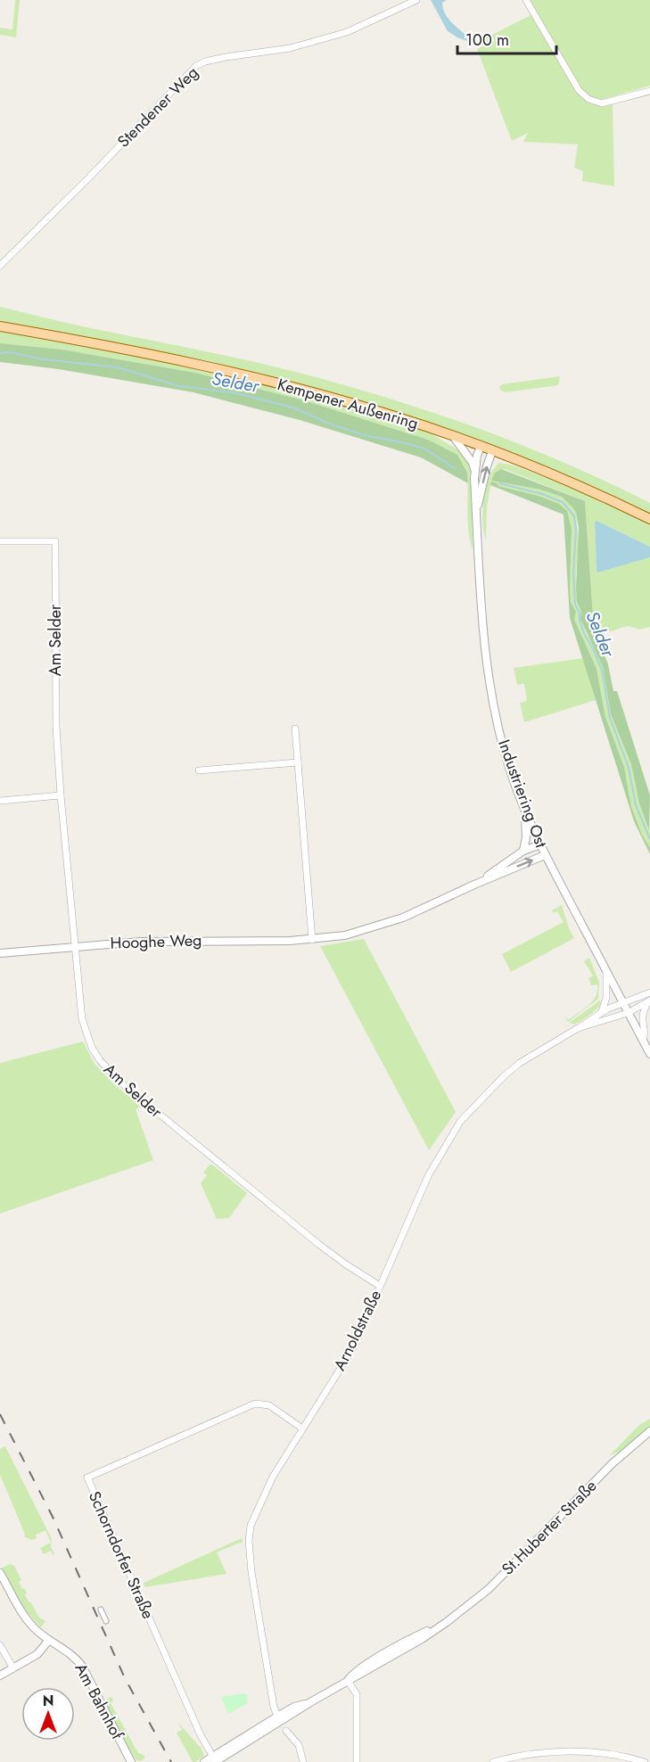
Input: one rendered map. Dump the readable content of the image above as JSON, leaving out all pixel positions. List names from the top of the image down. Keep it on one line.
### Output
{"streets":{"main road":["Kempener Außenring"],"street":["Stendener Weg","Am Selder","Industriering Ost","Hooghe Weg","Arnoldstraße","St.Huberter Straße","Schorndorfer Straße","Am Bahnhof"]},"crossings":[["Kempener Außenring","Industriering Ost"],["Am Selder","Hooghe Weg"],["Am Selder","Arnoldstraße"],["Industriering Ost","Hooghe Weg"],["Industriering Ost","Arnoldstraße"],["Arnoldstraße","St.Huberter Straße"],["Arnoldstraße","Schorndorfer Straße"],["St.Huberter Straße","Schorndorfer Straße"]],"water":["Selder"],"scale_bar":"100 m","north":"top"}
